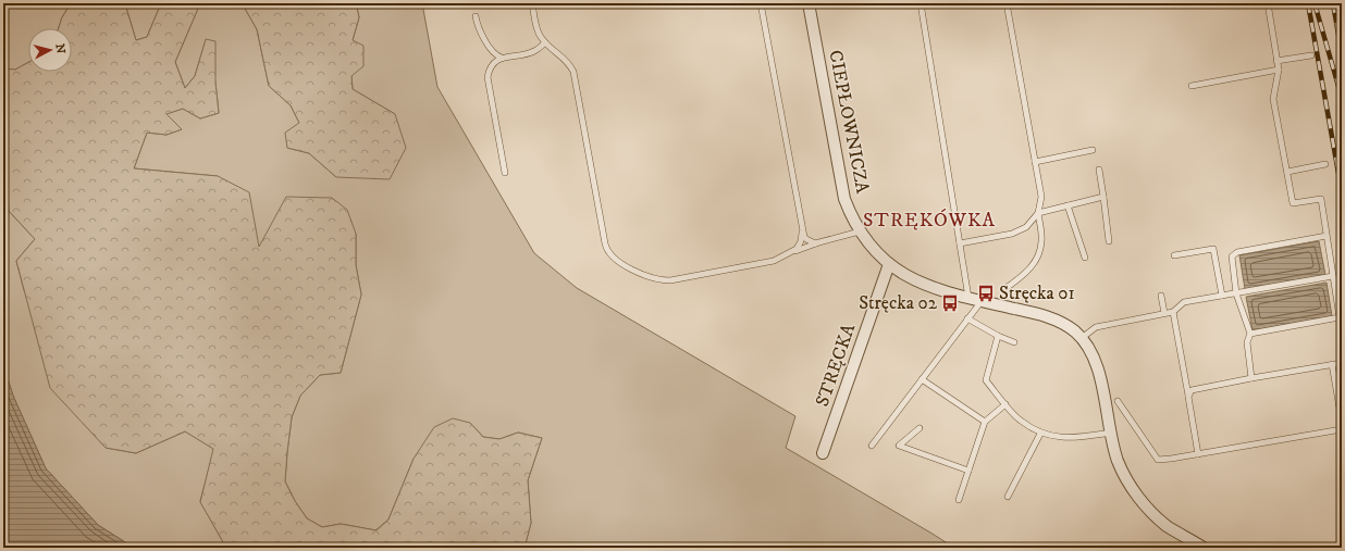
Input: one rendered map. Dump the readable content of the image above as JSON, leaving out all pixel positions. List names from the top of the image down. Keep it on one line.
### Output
{"streets":{"street":["CIEPŁOWNICZA","STRĘCKA"]},"crossings":[["CIEPŁOWNICZA","STRĘCKA"]],"districts":["STRĘKÓWKA"],"places":{"bus stop":["Stręcka 01","Stręcka 02"]},"north":"right"}
